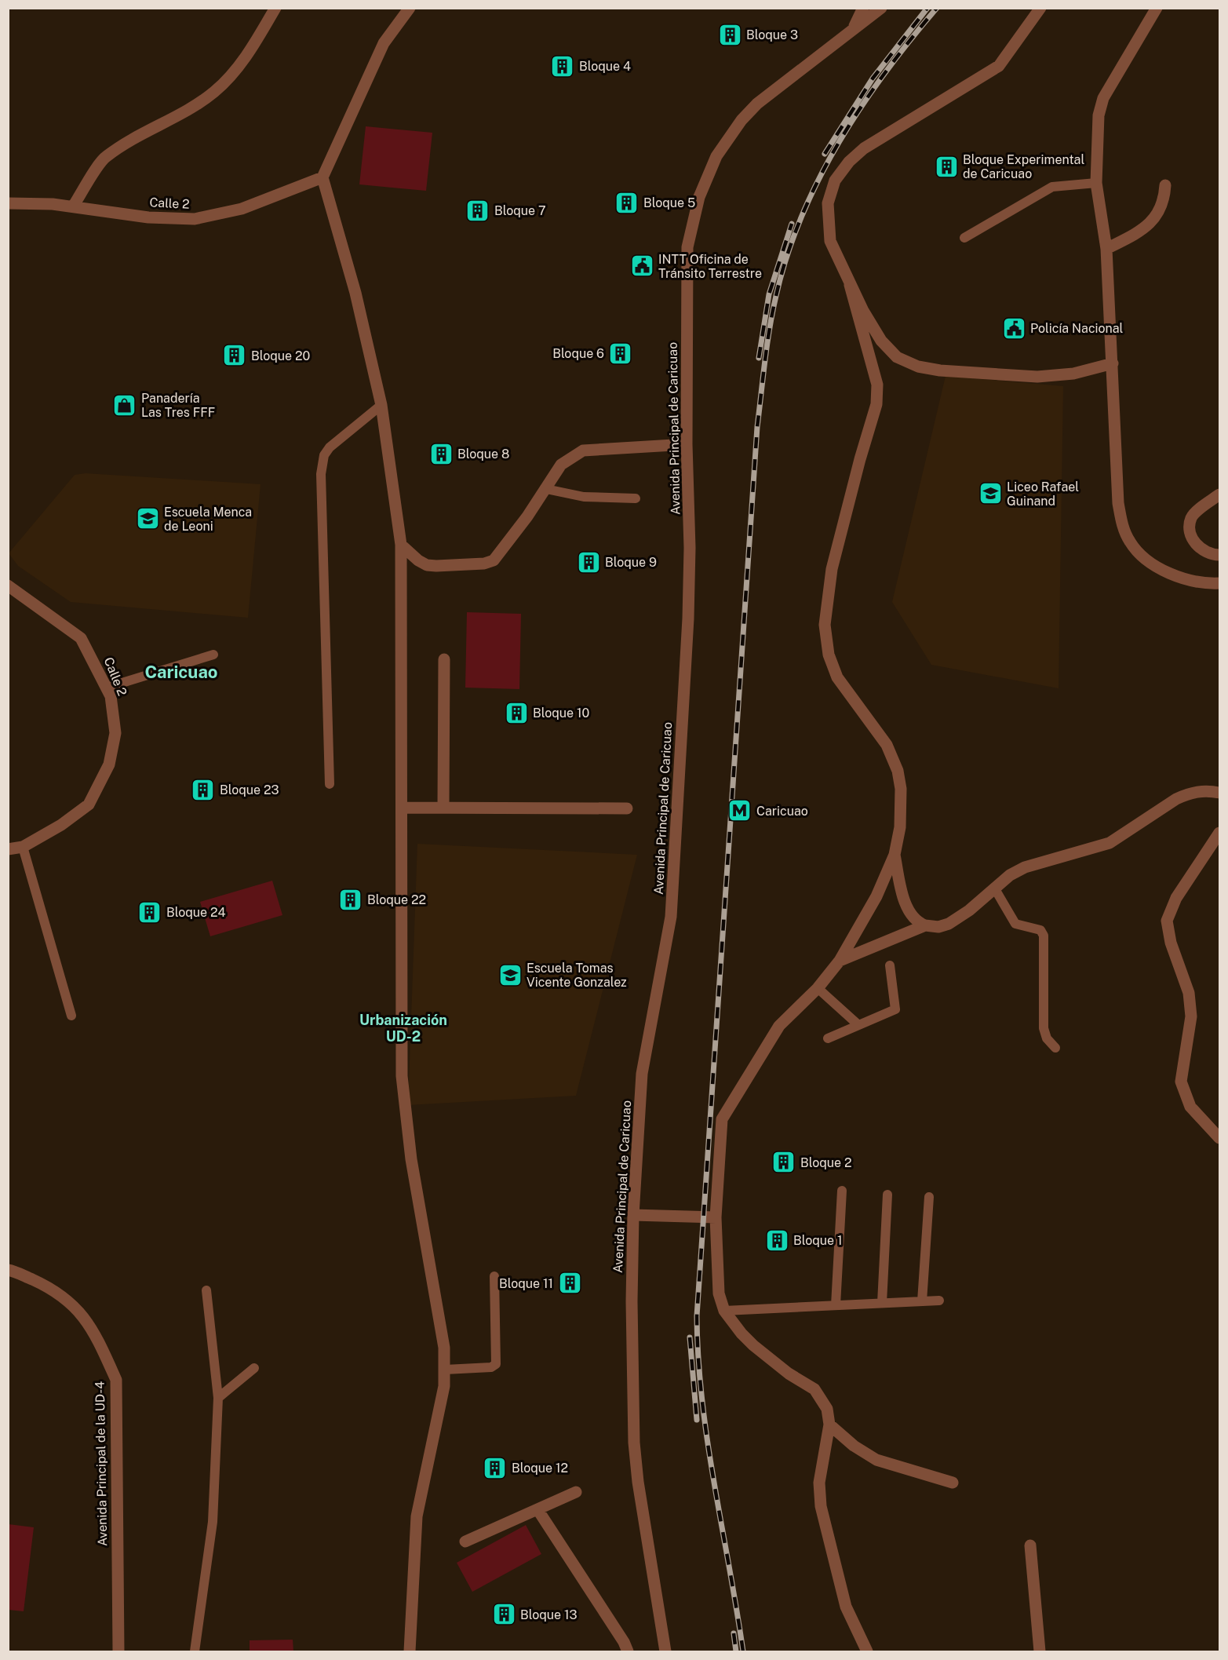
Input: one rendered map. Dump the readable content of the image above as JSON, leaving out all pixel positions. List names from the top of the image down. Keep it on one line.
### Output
{"streets":{"street":["Calle 2","Avenida Principal de Caricuao","Avenida Principal de la UD-4"]},"districts":["Caricuao","Urbanización UD-2"],"places":{"building":["Bloque 3","Bloque 4","Bloque Experimental de Caricuao","Bloque 5","Bloque 7","Bloque 6","Bloque 20","Bloque 8","Bloque 9","Bloque 10","Bloque 23","Bloque 22","Bloque 24","Bloque 2","Bloque 1","Bloque 11","Bloque 12","Bloque 13"],"public building":["INTT Oficina de Tránsito Terrestre","Policía Nacional"],"shop":["Panadería Las Tres FFF"],"school or university":["Liceo Rafael Guinand","Escuela Menca de Leoni","Escuela Tomas Vicente Gonzalez"],"metro station":["Caricuao"]}}
